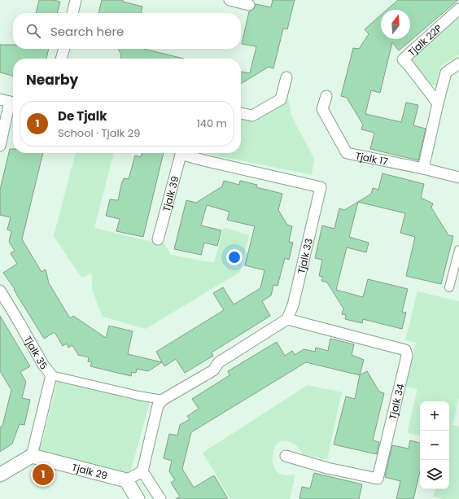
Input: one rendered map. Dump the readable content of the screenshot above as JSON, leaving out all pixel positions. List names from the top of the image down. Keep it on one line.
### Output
{"streets":{"street":["Tjalk 22P","Tjalk 17","Tjalk 39","Tjalk 33","Tjalk 35","Tjalk 34","Tjalk 29"]},"crossings":[["Tjalk 33","Tjalk 34"],["Tjalk 35","Tjalk 29"]],"north":"top","page":{"search":"Search here","heading":"Nearby","list":[{"mark":"1","name":"De Tjalk","note":"School · Tjalk 29","value":"140 m"}],"map_buttons":["+","−"],"pins":"1"}}
